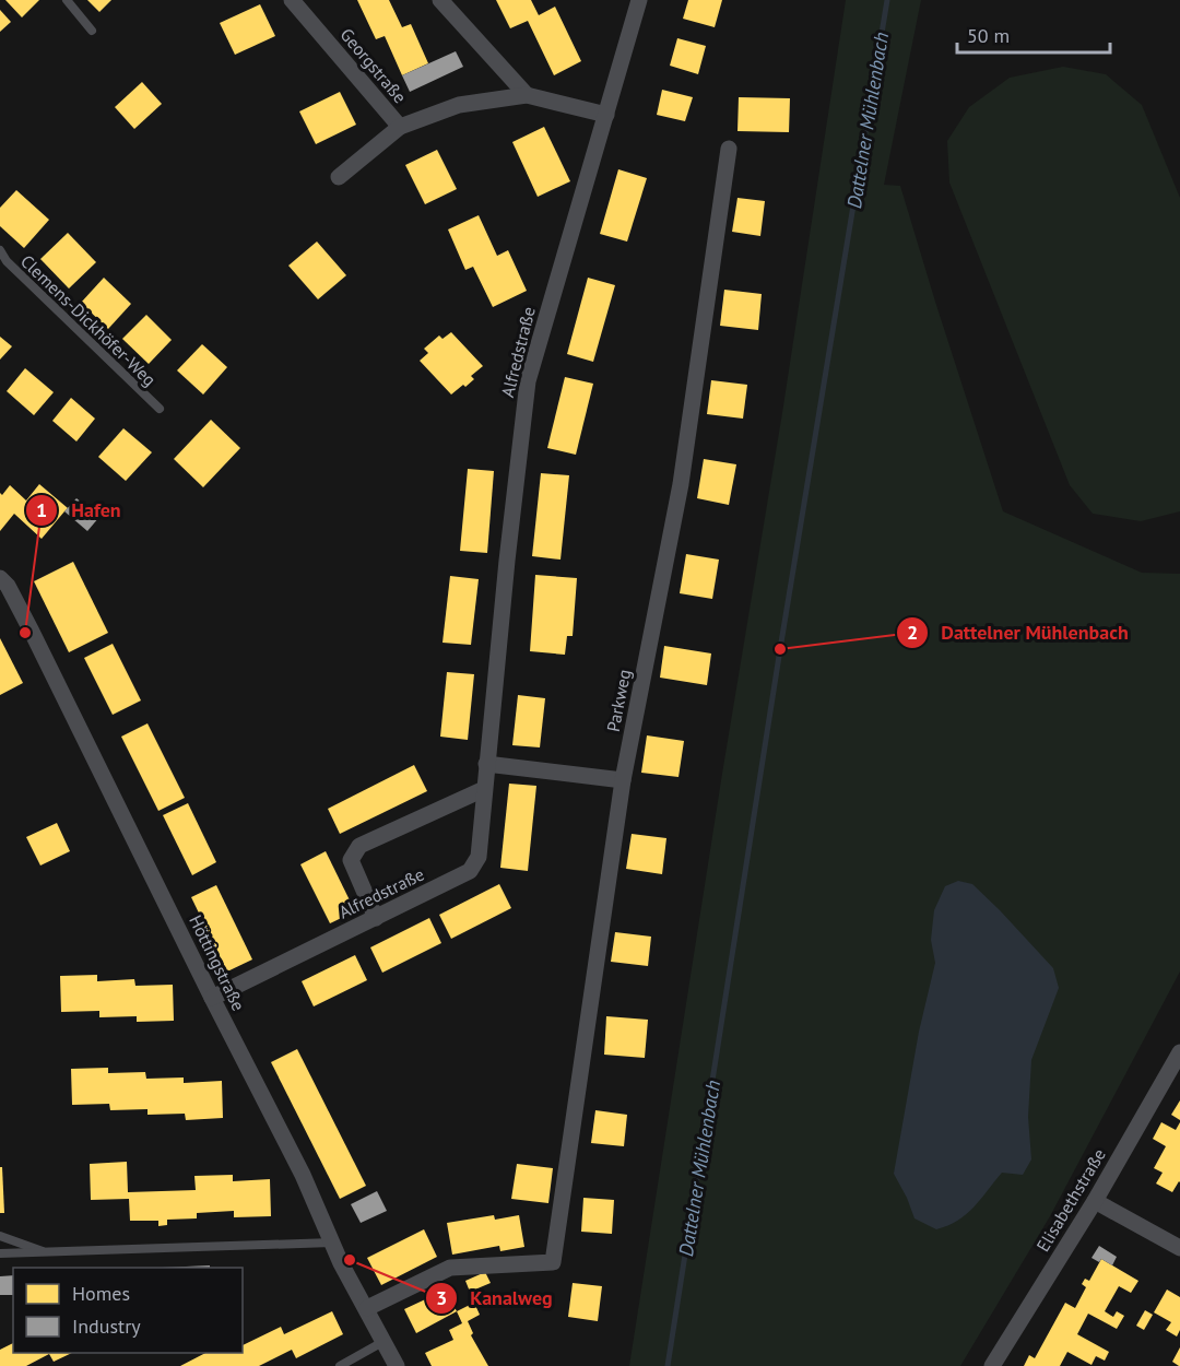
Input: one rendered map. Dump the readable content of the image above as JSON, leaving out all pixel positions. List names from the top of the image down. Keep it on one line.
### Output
{"streets":{"street":["Georgstraße","Alfredstraße","Parkweg","Höttingstraße","Elisabethstraße"],"lane":["Clemens-Dickhöfer-Weg"]},"crossings":[["Alfredstraße","Höttingstraße"],["Parkweg","Höttingstraße"]],"water":["Dattelner Mühlenbach"],"places":["Hafen","Dattelner Mühlenbach","Kanalweg"],"legend":["Homes","Industry"],"scale_bar":"50 m"}
